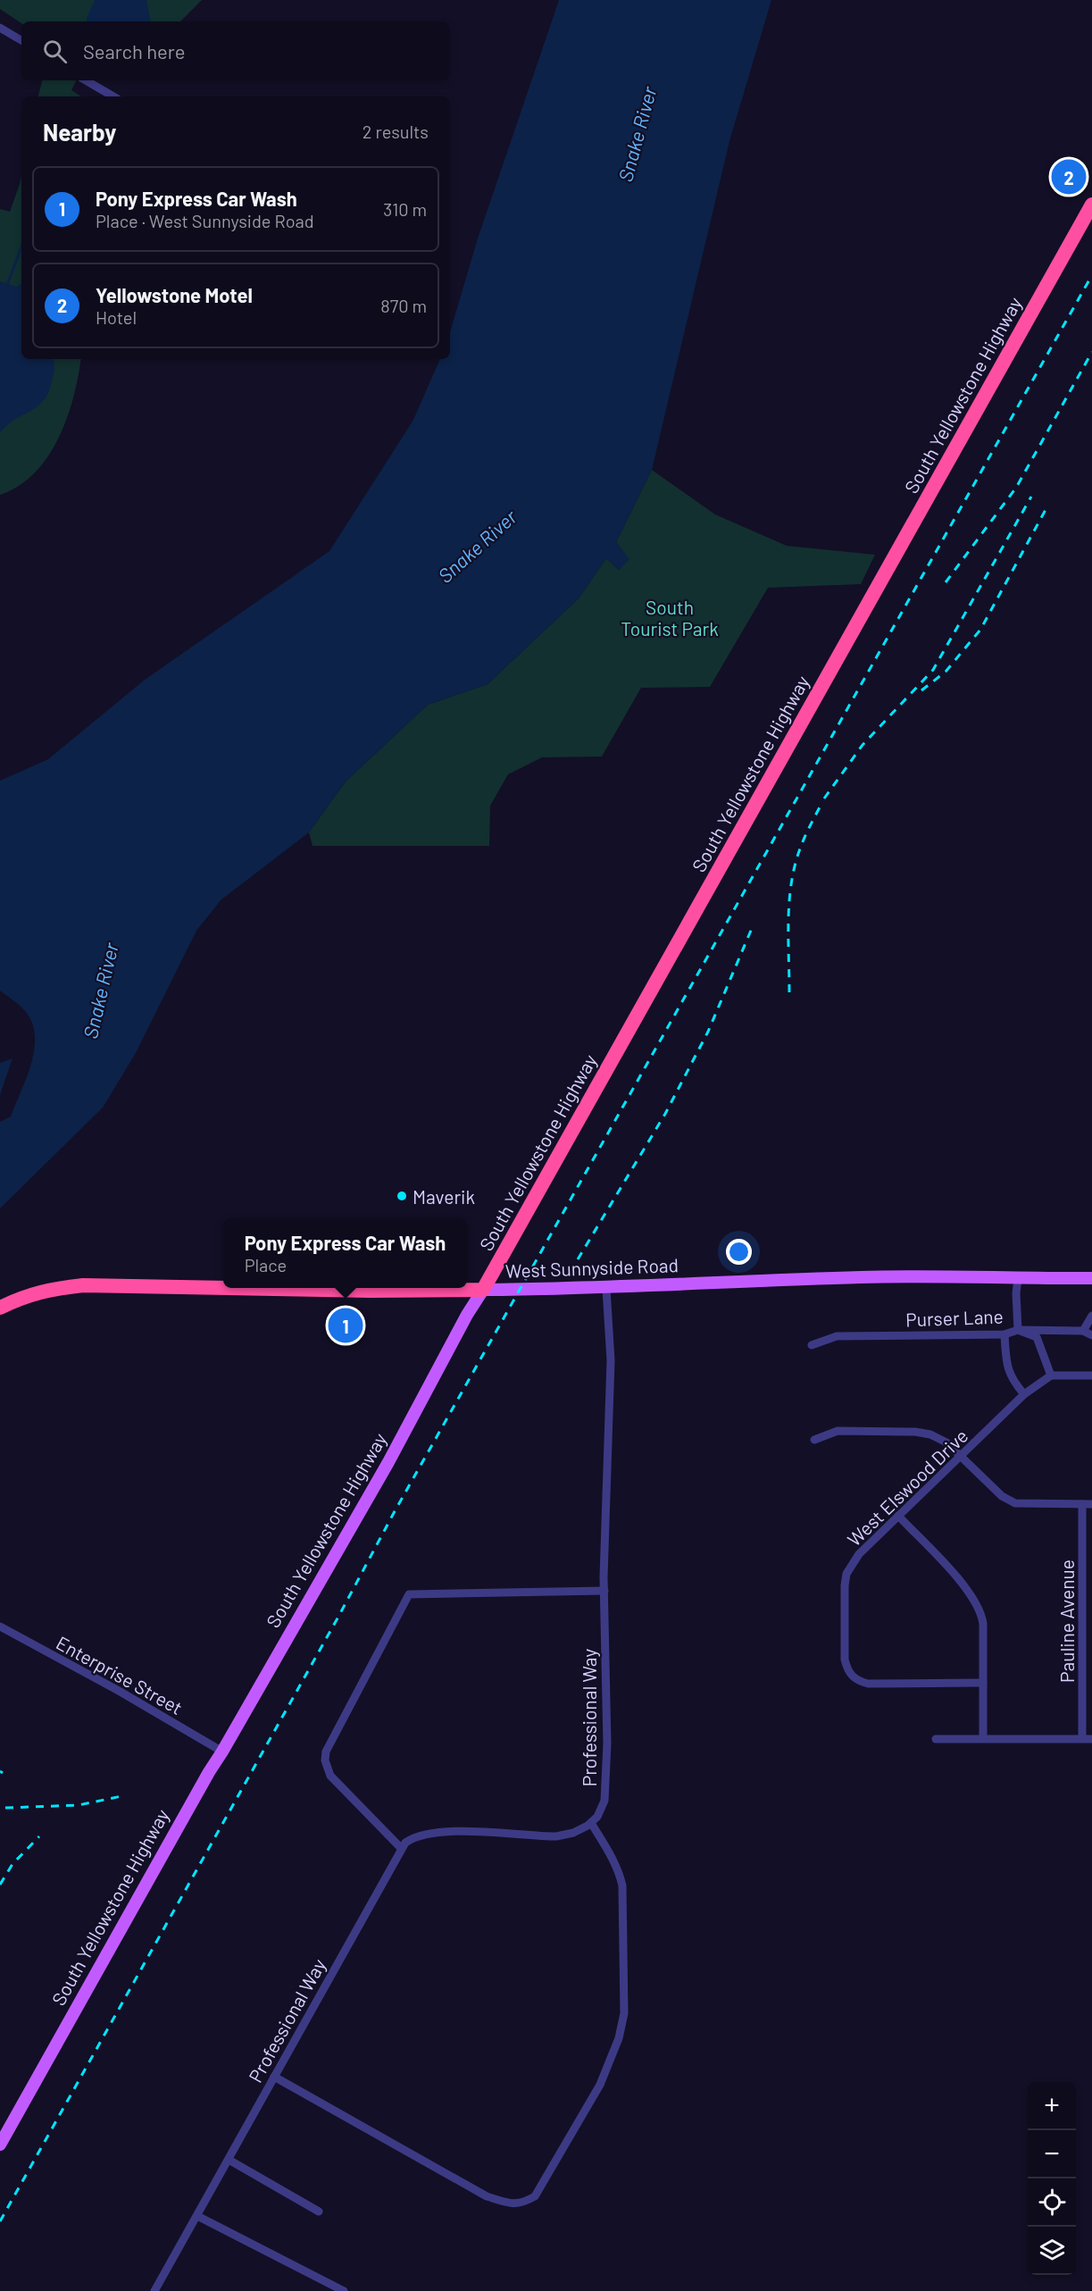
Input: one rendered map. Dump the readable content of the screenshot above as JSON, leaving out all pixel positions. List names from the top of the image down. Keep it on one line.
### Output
{"streets":{"highway":["South Yellowstone Highway","West Sunnyside Road"],"street":["Purser Lane","West Elswood Drive","Pauline Avenue","Enterprise Street","Professional Way"]},"crossings":[["South Yellowstone Highway","West Sunnyside Road"],["South Yellowstone Highway","Enterprise Street"],["West Sunnyside Road","Professional Way"]],"water":["Snake River"],"parks":["South Tourist Park"],"places":["Maverik"],"page":{"search":"Search here","heading":["Nearby","2 results"],"pins":["2","1"],"list":[{"mark":"1","name":"Pony Express Car Wash","note":"Place · West Sunnyside Road","value":"310 m"},{"mark":"2","name":"Yellowstone Motel","note":"Hotel","value":"870 m"}],"popup":["Pony Express Car Wash","Place"],"map_buttons":["+","−"]}}
